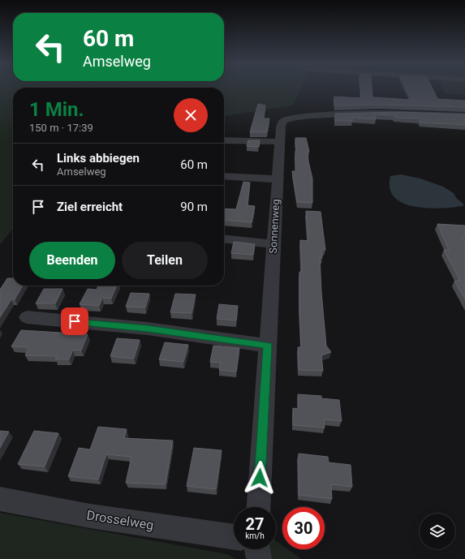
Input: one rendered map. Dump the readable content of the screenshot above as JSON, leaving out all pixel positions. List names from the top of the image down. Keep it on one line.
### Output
{"streets":{"street":["Sonnenweg","Drosselweg"]},"page":{"turn":["60 m","Amselweg"],"heading":["1 Min.","150 m · 17:39"],"list":[{"name":"Links abbiegen","note":"Amselweg","value":"60 m"},{"name":"Ziel erreicht","value":"90 m"}],"buttons":["Beenden","Teilen"],"speed":"27 km/h","limit":"30"}}
